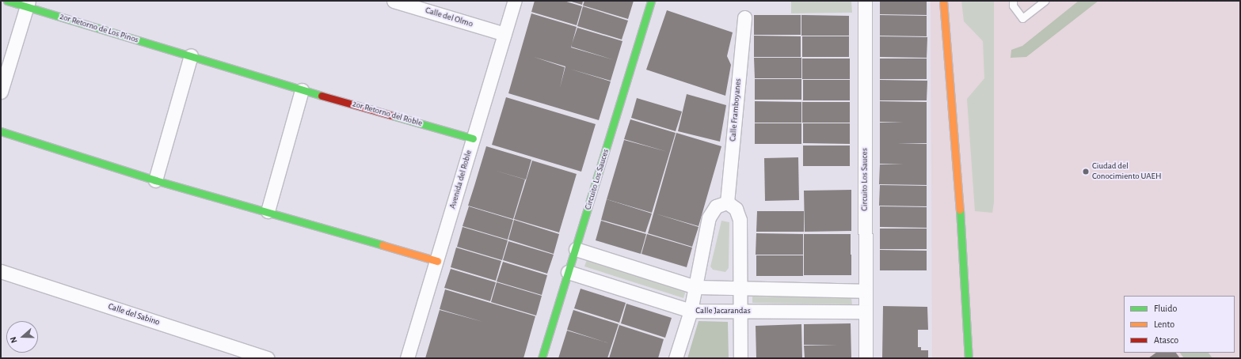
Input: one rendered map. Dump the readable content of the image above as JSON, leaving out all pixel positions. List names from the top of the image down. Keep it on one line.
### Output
{"streets":{"street":["Calle del Olmo","2or Retorno de Los Pinos","Calle Framboyanes","2or Retorno del Roble","Avenida del Roble","Circuito Los Sauces","Calle Jacarandas","Calle del Sabino"]},"crossings":[["Calle del Olmo","Avenida del Roble"],["2or Retorno de Los Pinos","2or Retorno del Roble"],["2or Retorno del Roble","Avenida del Roble"],["Circuito Los Sauces","Calle Jacarandas"]],"places":["Ciudad del Conocimiento UAEH"],"legend":["Fluido","Lento","Atasco"],"north":"left"}
